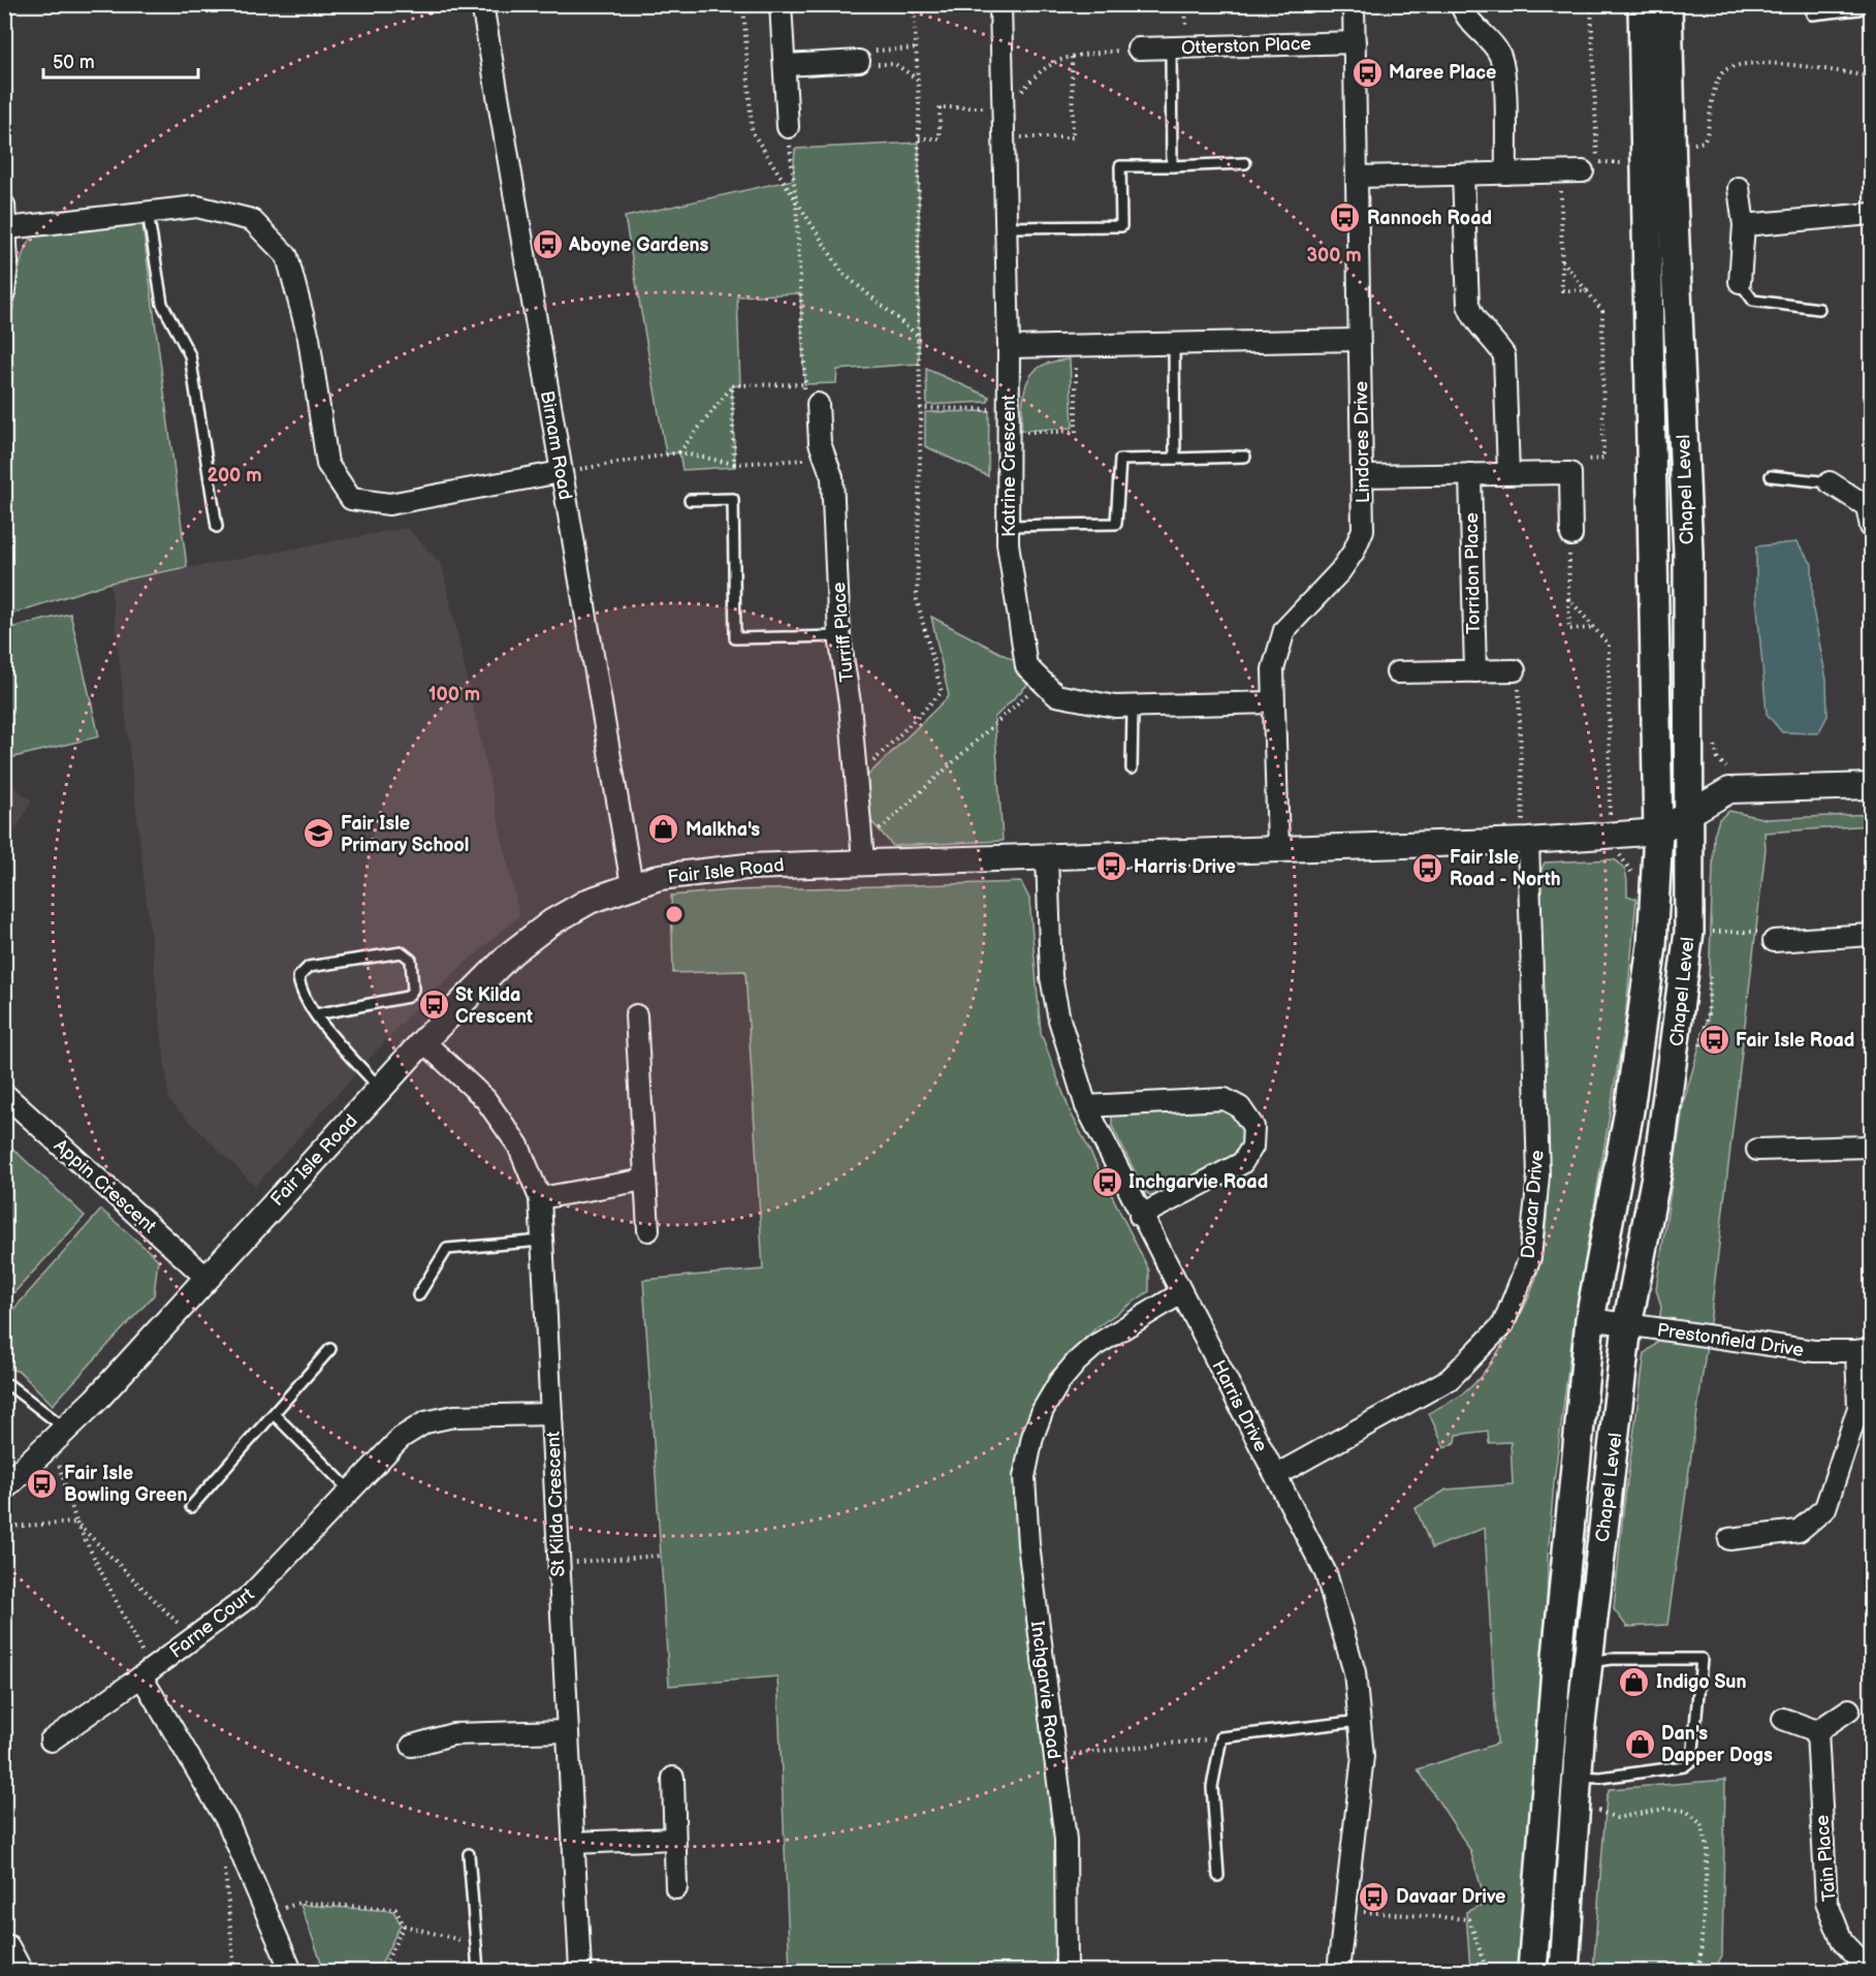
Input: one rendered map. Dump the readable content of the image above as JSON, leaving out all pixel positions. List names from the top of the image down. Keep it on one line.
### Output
{"streets":{"main road":["Chapel Level"],"street":["Otterston Place","Lindores Drive","Birnam Road","Katrine Crescent","Torridon Place","Turriff Place","Fair Isle Road","Appin Crescent","Davaar Drive","Prestonfield Drive","Harris Drive","St Kilda Crescent","Farne Court","Inchgarvie Road","Tain Place"]},"crossings":[["Otterston Place","Lindores Drive"],["Lindores Drive","Katrine Crescent"],["Lindores Drive","Fair Isle Road"],["Birnam Road","Fair Isle Road"],["Chapel Level","Fair Isle Road"],["Chapel Level","Prestonfield Drive"],["Turriff Place","Fair Isle Road"],["Fair Isle Road","Appin Crescent"],["Fair Isle Road","Davaar Drive"],["Fair Isle Road","Harris Drive"],["Fair Isle Road","St Kilda Crescent"],["Davaar Drive","Harris Drive"],["Harris Drive","Inchgarvie Road"],["St Kilda Crescent","Farne Court"]],"places":{"bus stop":["Maree Place","Rannoch Road","Aboyne Gardens","Harris Drive","Fair Isle Road - North","St Kilda Crescent","Fair Isle Road","Inchgarvie Road","Fair Isle Bowling Green","Davaar Drive"],"shop":["Malkha's","Indigo Sun","Dan's Dapper Dogs"],"school or university":["Fair Isle Primary School"]},"scale_bar":"50 m","rings":["300 m","200 m","100 m"]}
